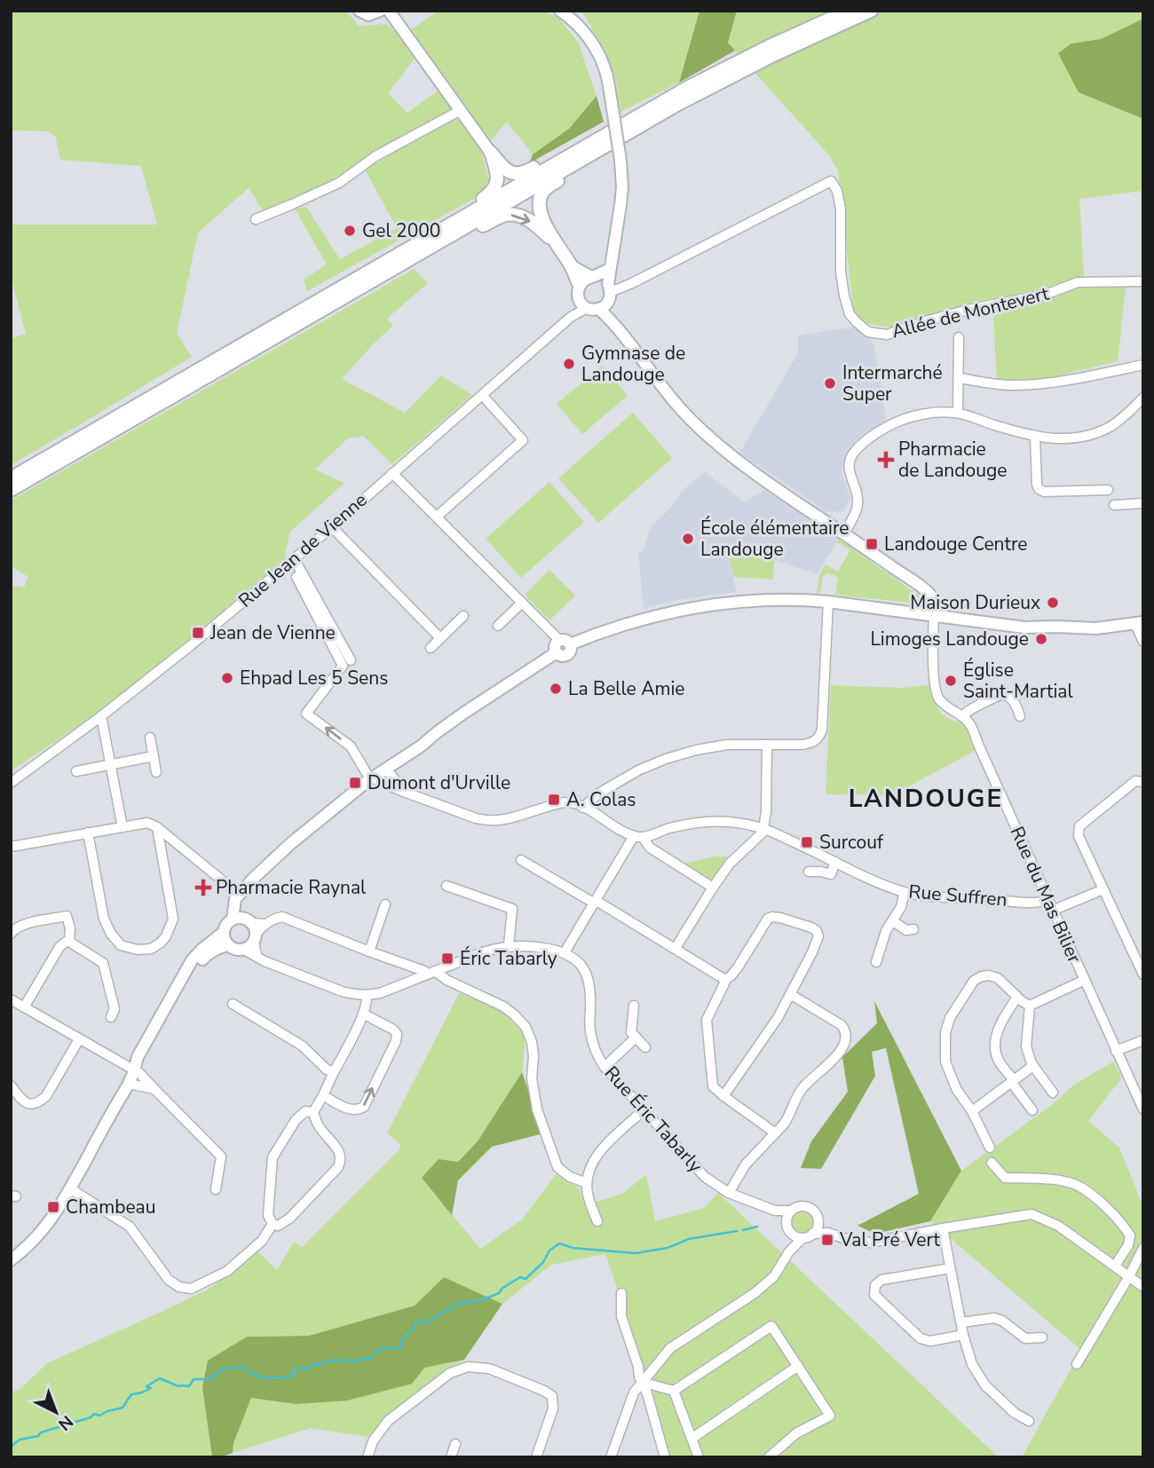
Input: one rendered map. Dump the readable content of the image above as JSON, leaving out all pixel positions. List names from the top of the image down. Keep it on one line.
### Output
{"streets":{"street":["Allée de Montevert","Rue Jean de Vienne","Rue du Mas Bilier","Rue Suffren","Rue Éric Tabarly"]},"crossings":[["Allée de Montevert","Rue Jean de Vienne"],["Rue du Mas Bilier","Rue Suffren"]],"districts":["LANDOUGE"],"places":{"other":["Gel 2000","Gymnase de Landouge","Intermarché Super","École élémentaire Landouge","Maison Durieux","Limoges Landouge","Ehpad Les 5 Sens","Église Saint-Martial","La Belle Amie"],"health":["Pharmacie de Landouge","Pharmacie Raynal"],"transit":["Landouge Centre","Jean de Vienne","Dumont d'Urville","A. Colas","Surcouf","Éric Tabarly","Chambeau","Val Pré Vert"]},"north":"bottom right"}
